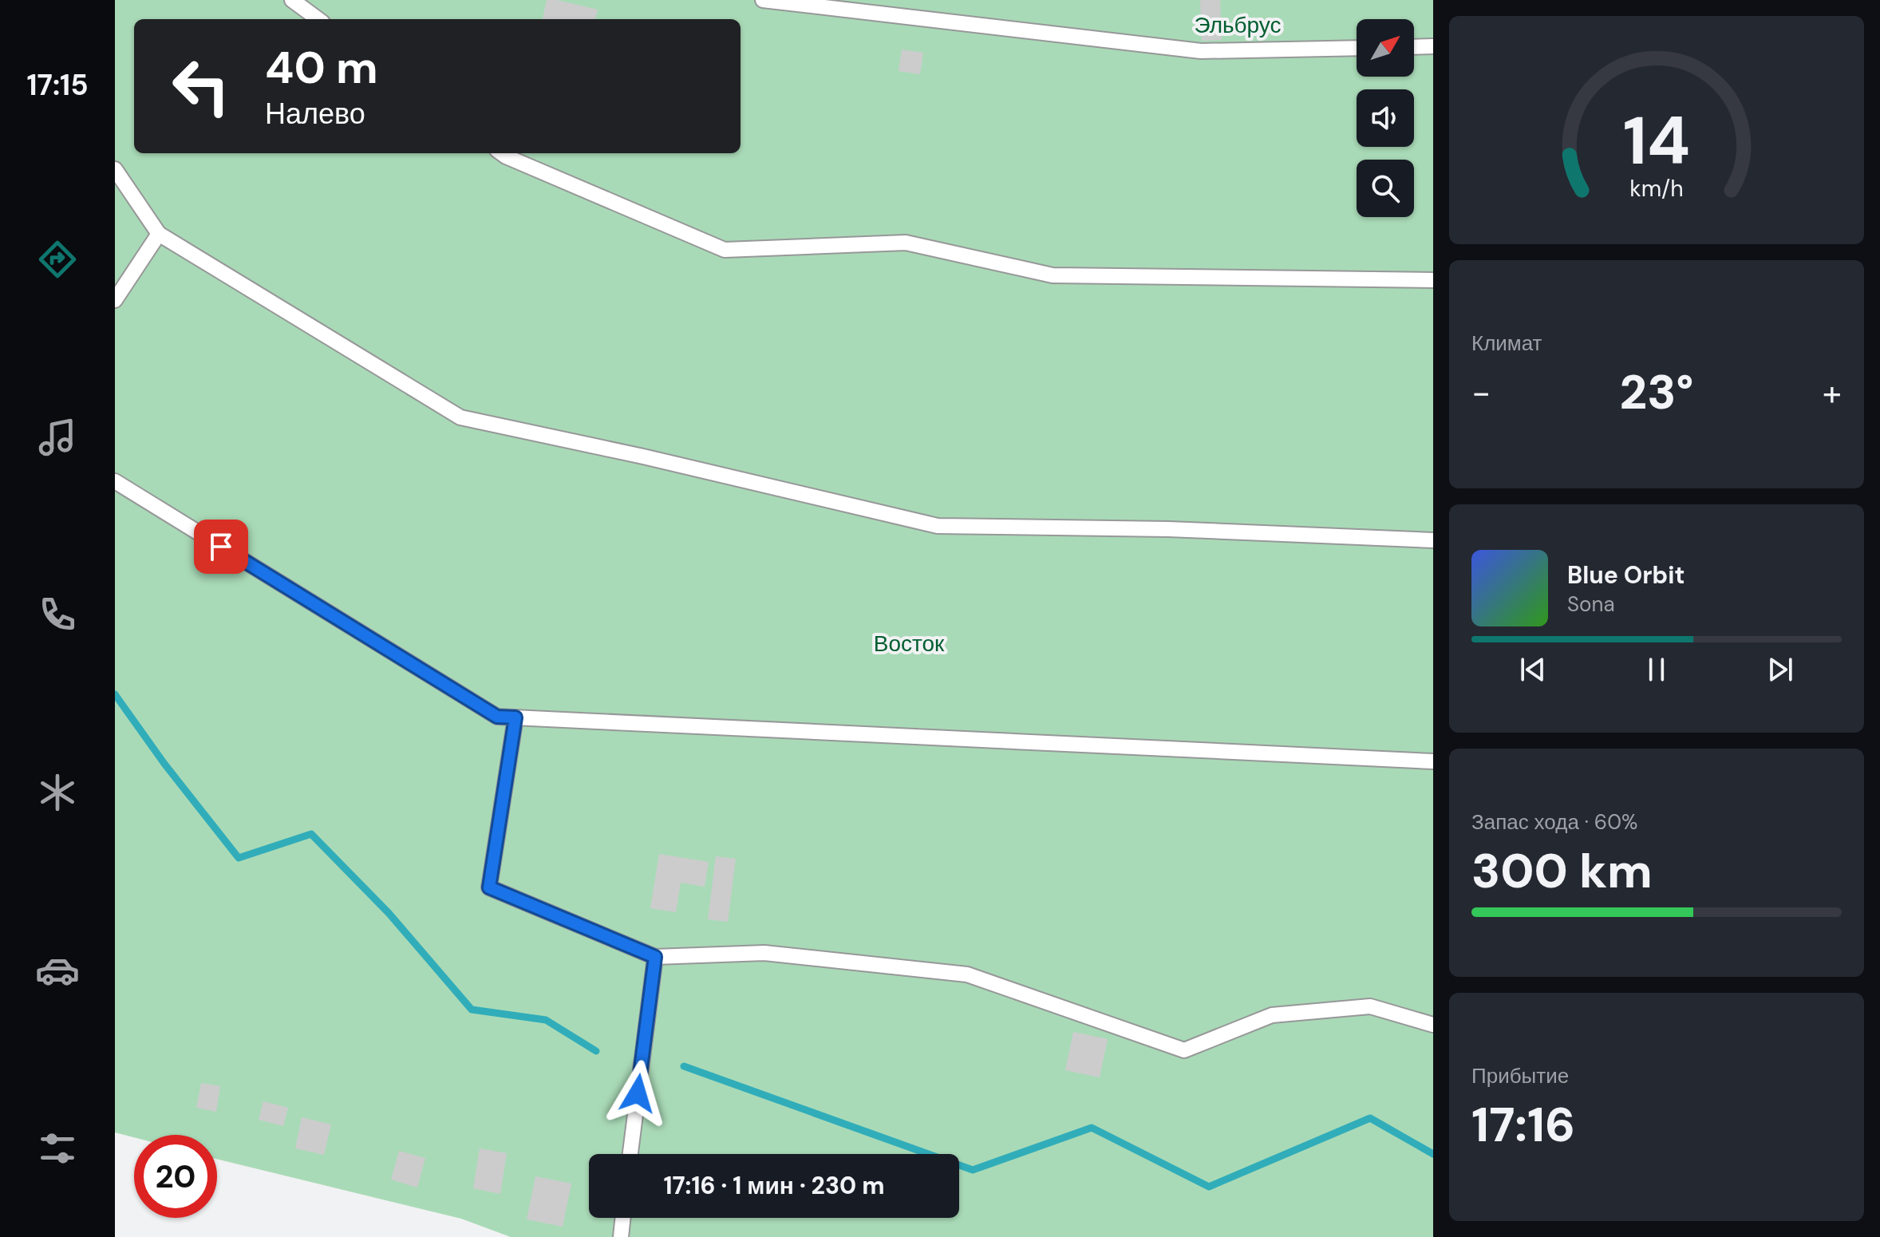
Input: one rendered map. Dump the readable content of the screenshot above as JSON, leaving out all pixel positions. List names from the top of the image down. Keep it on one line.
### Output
{"parks":["Эльбрус","Восток"],"north":"top right","page":{"tabs":"17:15","turn":["40 m","Налево"],"tile":["Климат",["Запас хода · 60%","300 km"],["Прибытие","17:16"]],"heat":["−","23°","+"],"song":["Blue Orbit","Sona"],"limit":"20","trip":"17:16 · 1 мин · 230 m","gauge":["14","km/h"]}}
